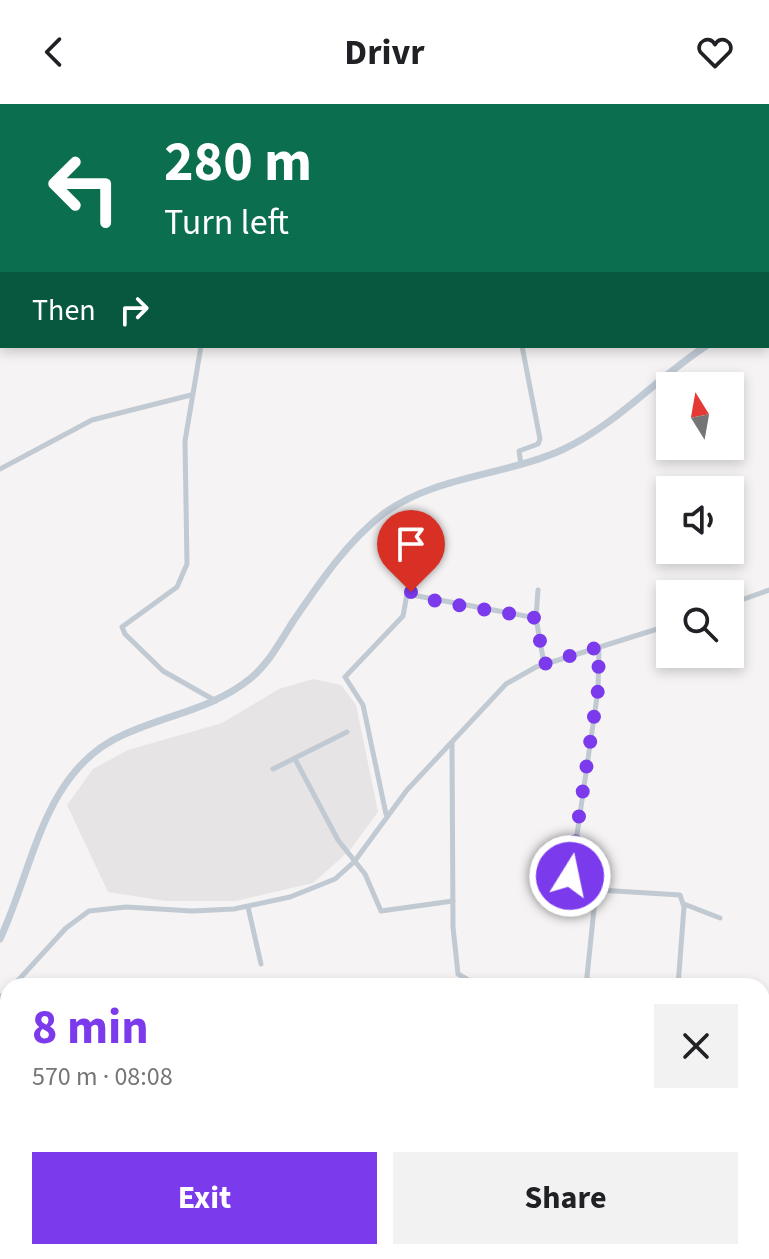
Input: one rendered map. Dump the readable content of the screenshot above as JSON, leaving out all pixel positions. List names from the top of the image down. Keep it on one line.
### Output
{"north":"top","page":{"header":"Drivr","turn":["280 m","Turn left"],"then":"Then","heading":["8 min","570 m · 08:08"],"buttons":["Exit","Share"]}}
